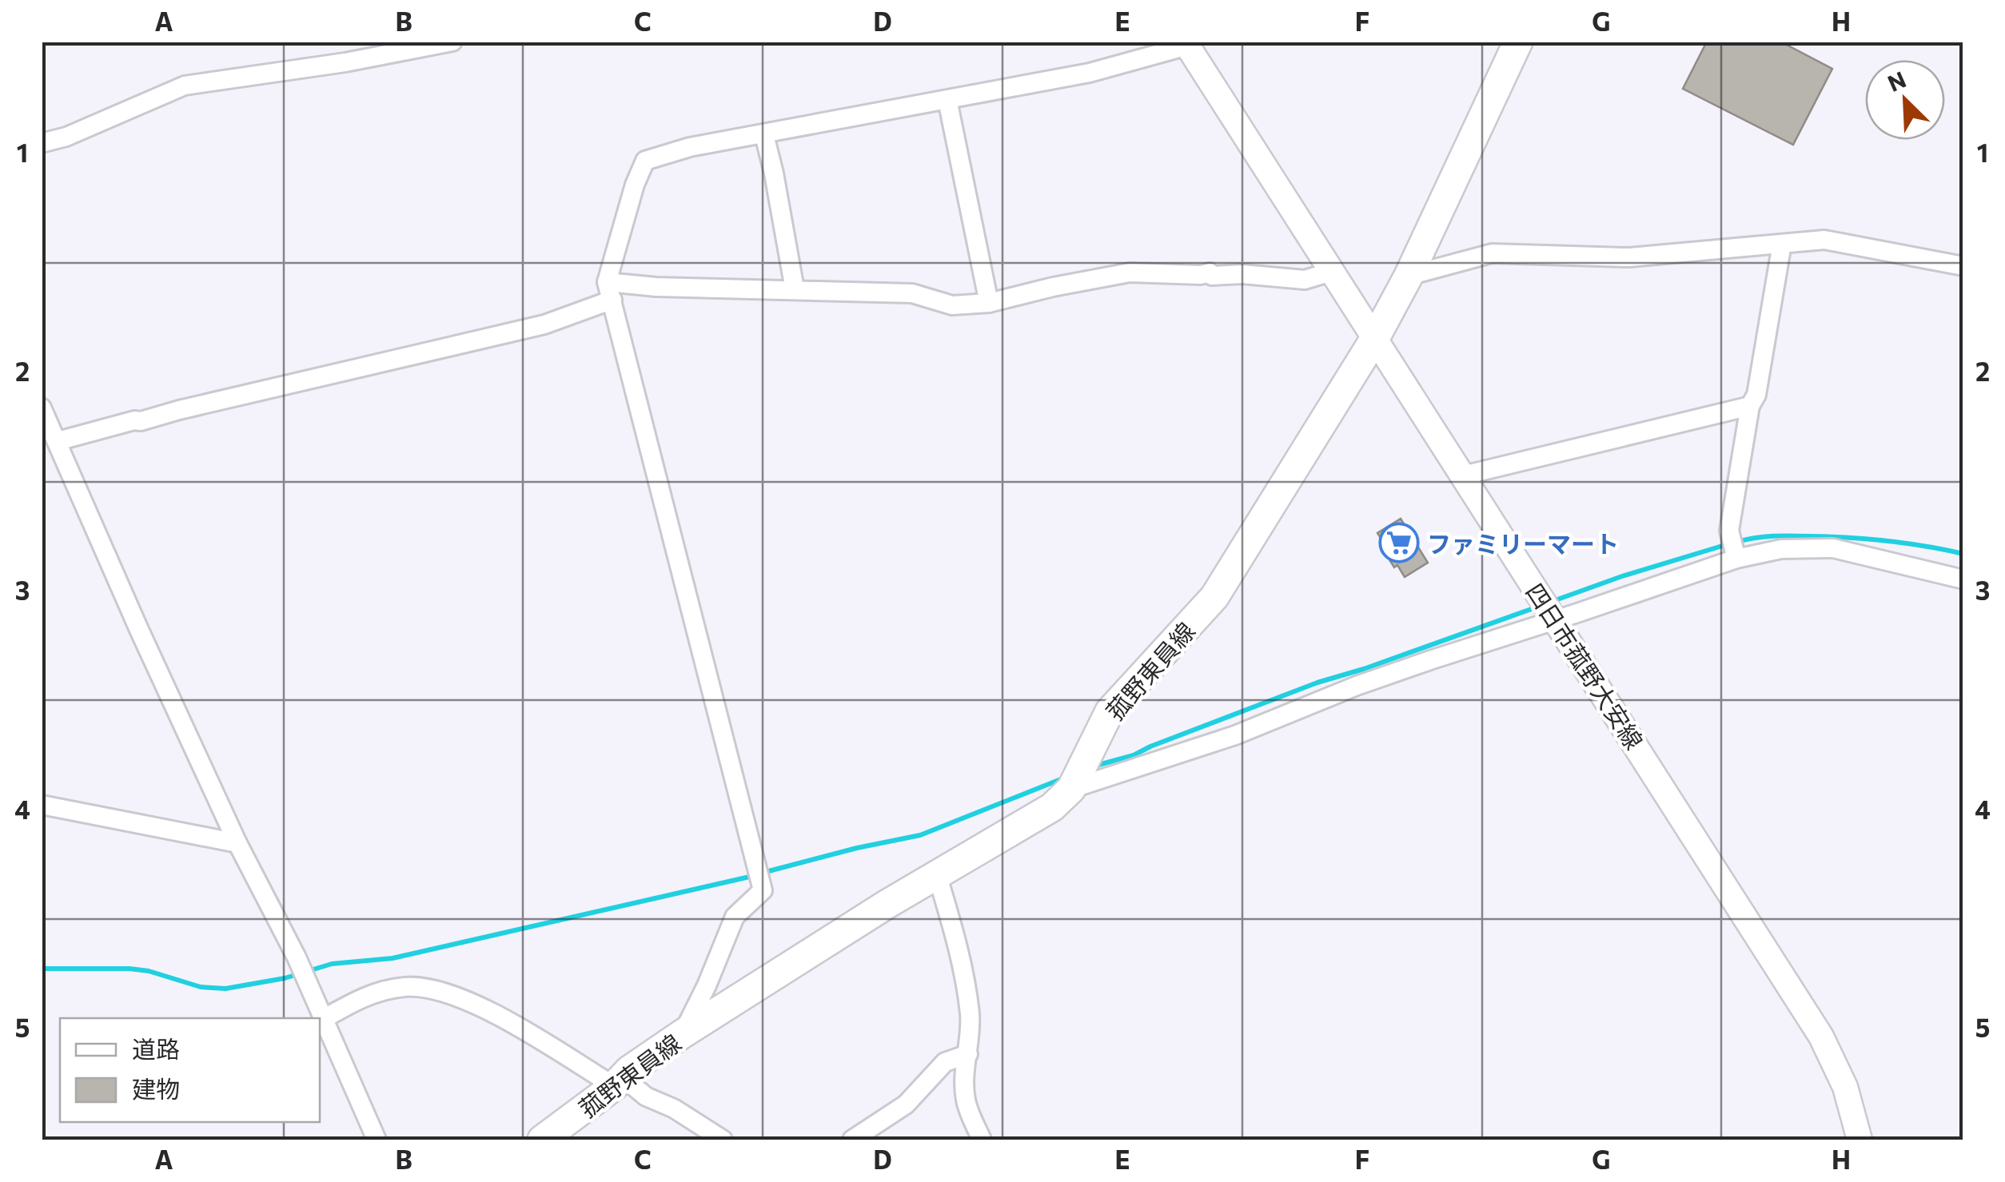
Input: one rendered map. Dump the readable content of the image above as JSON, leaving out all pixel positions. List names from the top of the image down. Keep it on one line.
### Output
{"streets":{"main road":["四日市菰野大安線","菰野東員線"]},"crossings":[["四日市菰野大安線","菰野東員線"]],"places":{"supermarket":["ファミリーマート"]},"legend":["道路","建物"],"north":"top left","grid":{"columns":["A","B","C","D","E","F","G","H"],"rows":["1","2","3","4","5"]}}
